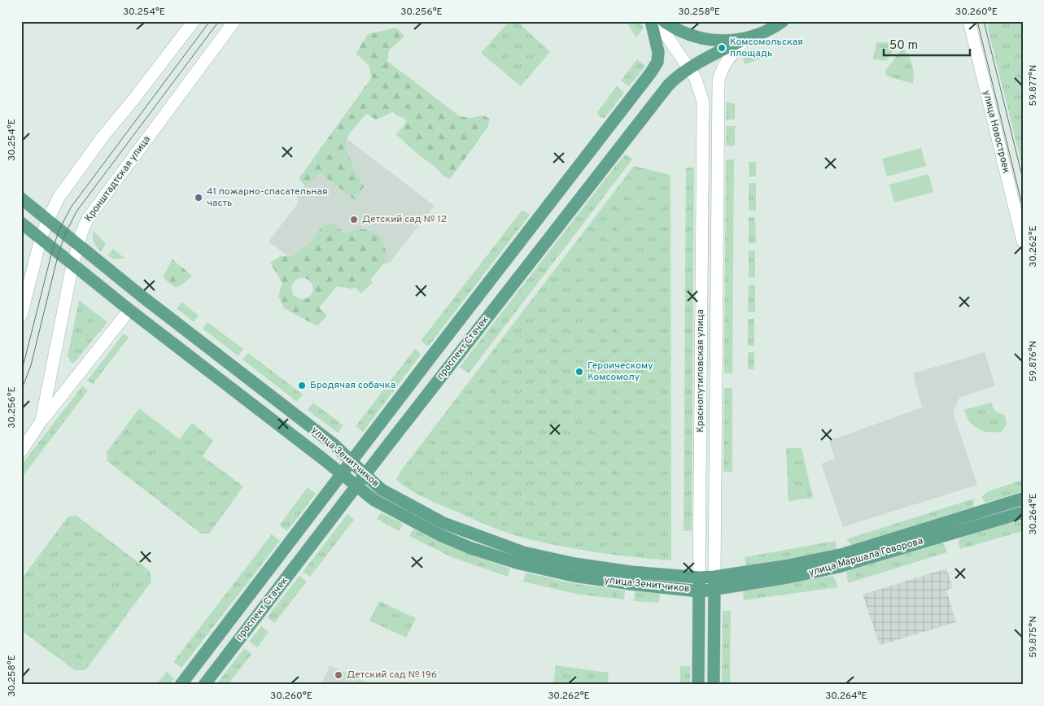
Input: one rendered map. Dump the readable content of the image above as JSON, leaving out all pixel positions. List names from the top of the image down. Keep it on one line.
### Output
{"streets":{"main road":["проспект Стачек","Краснопутиловская улица","улица Зенитчиков","улица Маршала Говорова"],"street":["улица Новостроек","Кронштадтская улица"]},"crossings":[["Кронштадтская улица","улица Зенитчиков"],["проспект Стачек","Краснопутиловская улица"],["проспект Стачек","улица Зенитчиков"],["Краснопутиловская улица","улица Зенитчиков"],["Краснопутиловская улица","улица Маршала Говорова"],["улица Зенитчиков","улица Маршала Говорова"]],"places":["Комсомольская площадь","41 пожарно-спасательная часть","Детский сад № 12","Героическому Комсомолу","Бродячая собачка","Детский сад № 196"],"scale_bar":"50 m","coordinates":["30.254°E","30.256°E","30.258°E","30.260°E","59.877°N","30.262°E","59.876°N","30.264°E","59.875°N"]}
